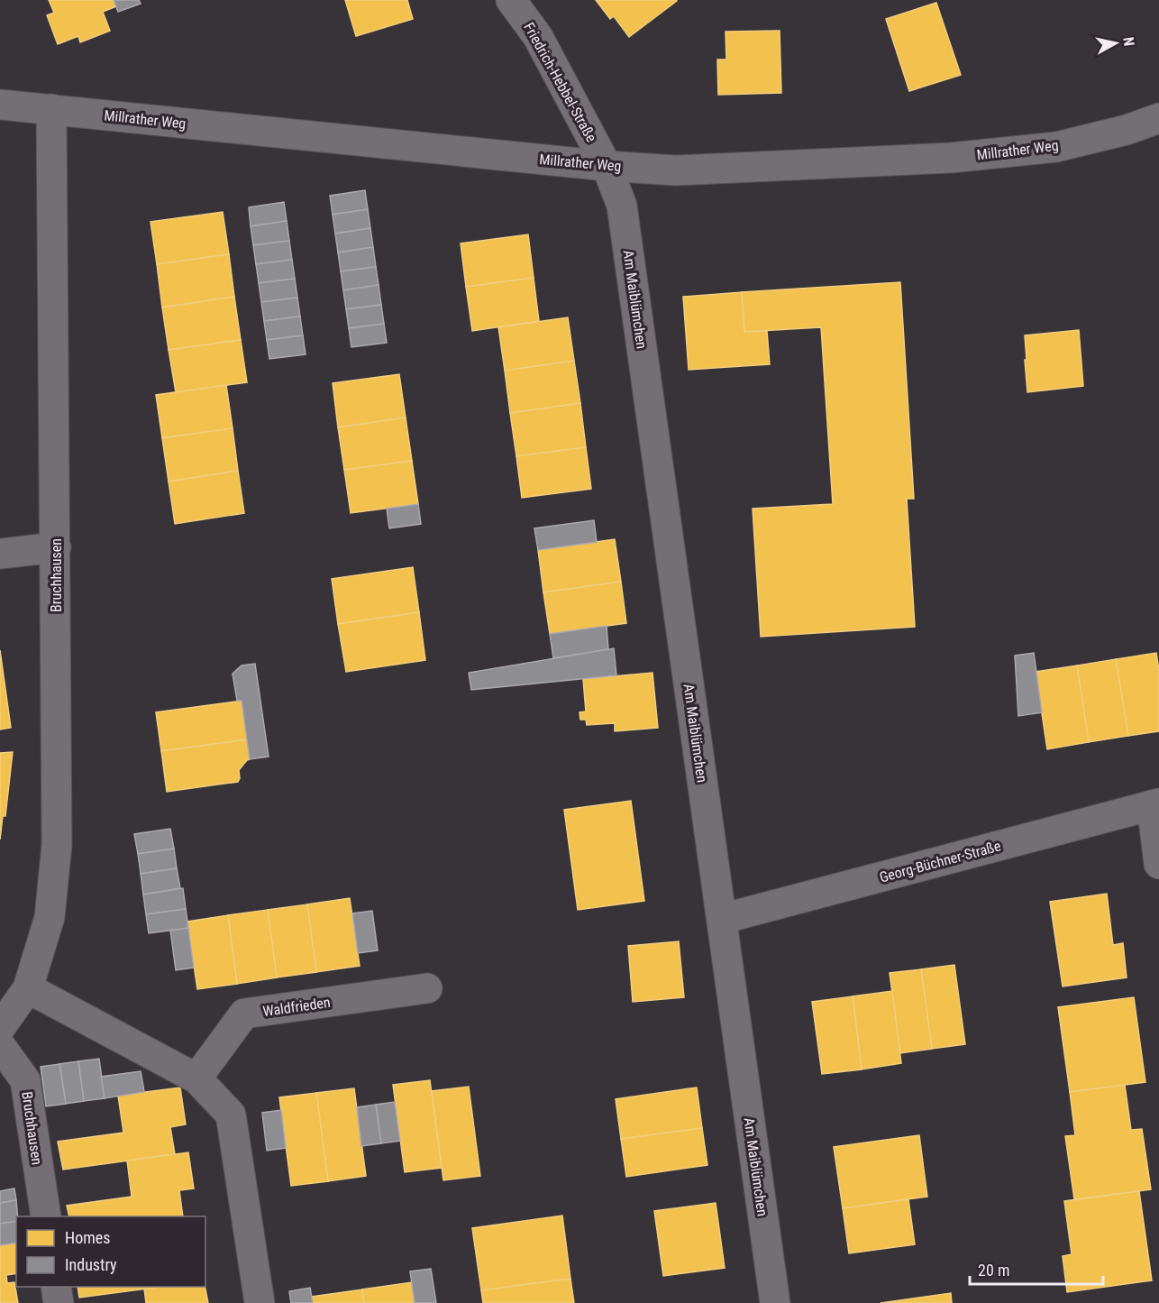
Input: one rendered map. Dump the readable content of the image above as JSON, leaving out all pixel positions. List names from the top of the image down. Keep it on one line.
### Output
{"streets":{"street":["Friedrich-Hebbel-Straße","Millrather Weg","Am Maiblümchen","Bruchhausen","Georg-Büchner-Straße","Waldfrieden"]},"crossings":[["Friedrich-Hebbel-Straße","Millrather Weg"],["Friedrich-Hebbel-Straße","Am Maiblümchen"],["Millrather Weg","Am Maiblümchen"],["Millrather Weg","Bruchhausen"],["Am Maiblümchen","Georg-Büchner-Straße"]],"legend":["Homes","Industry"],"scale_bar":"20 m","north":"right"}
